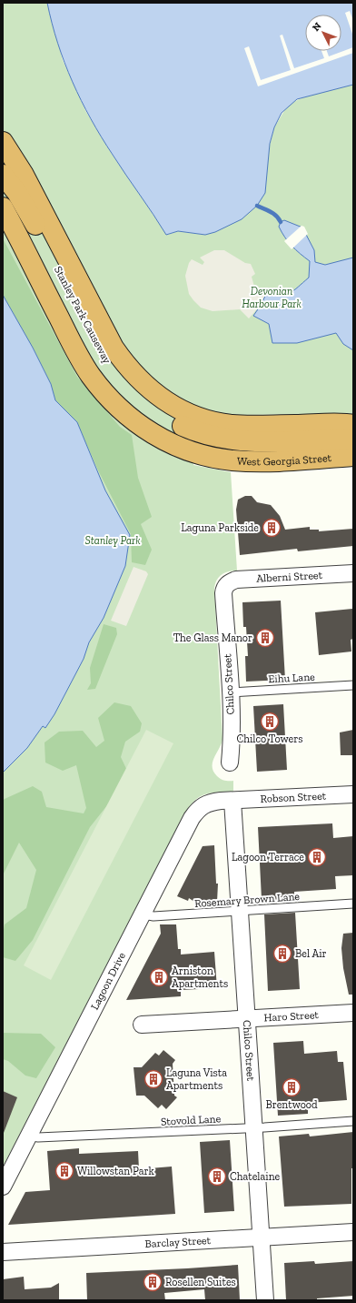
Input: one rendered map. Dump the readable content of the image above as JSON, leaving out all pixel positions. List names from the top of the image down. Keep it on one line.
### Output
{"streets":{"highway":["Stanley Park Causeway","West Georgia Street"],"street":["Alberni Street","Chilco Street","Robson Street","Lagoon Drive","Haro Street","Barclay Street"],"lane":["Eihu Lane","Rosemary Brown Lane","Stovold Lane"]},"crossings":[["Stanley Park Causeway","West Georgia Street"],["Alberni Street","Chilco Street"],["Eihu Lane","Chilco Street"],["Chilco Street","Robson Street"],["Chilco Street","Rosemary Brown Lane"],["Chilco Street","Lagoon Drive"],["Chilco Street","Haro Street"],["Chilco Street","Stovold Lane"],["Chilco Street","Barclay Street"],["Robson Street","Lagoon Drive"],["Rosemary Brown Lane","Lagoon Drive"],["Lagoon Drive","Stovold Lane"]],"parks":["Devonian Harbour Park","Stanley Park"],"places":{"building":["Laguna Parkside","The Glass Manor","Chilco Towers","Lagoon Terrace","Bel Air","Arniston Apartments","Laguna Vista Apartments","Brentwood","Willowstan Park","Chatelaine","Rosellen Suites"]},"north":"top left"}
